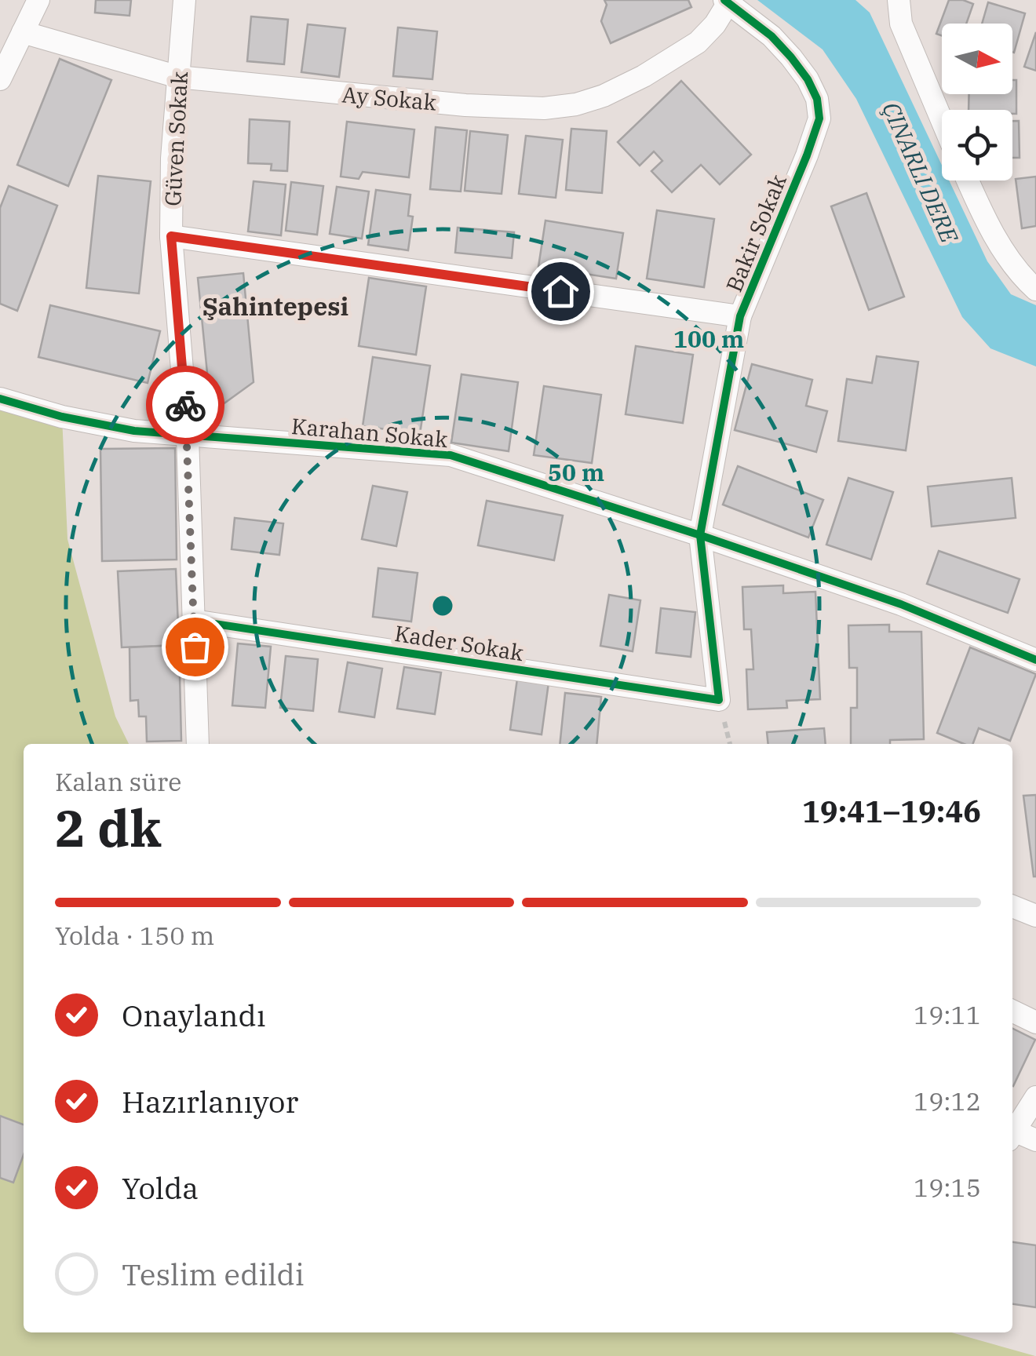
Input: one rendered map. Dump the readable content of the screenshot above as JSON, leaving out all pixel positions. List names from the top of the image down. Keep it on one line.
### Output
{"streets":{"street":["Ay Sokak","Güven Sokak","Bakir Sokak","Karahan Sokak","Kader Sokak"]},"crossings":[["Ay Sokak","Güven Sokak"],["Ay Sokak","Bakir Sokak"],["Güven Sokak","Karahan Sokak"],["Güven Sokak","Kader Sokak"],["Bakir Sokak","Karahan Sokak"],["Bakir Sokak","Kader Sokak"]],"districts":["Şahintepesi"],"water":["ÇINARLI DERE"],"north":"right","page":{"heading":["2 dk","Kalan süre","19:41–19:46"],"bar":"Yolda · 150 m","list":[["Onaylandı","19:11"],["Hazırlanıyor","19:12"],["Yolda","19:15"],"Teslim edildi"]},"rings":["100 m","50 m"]}
